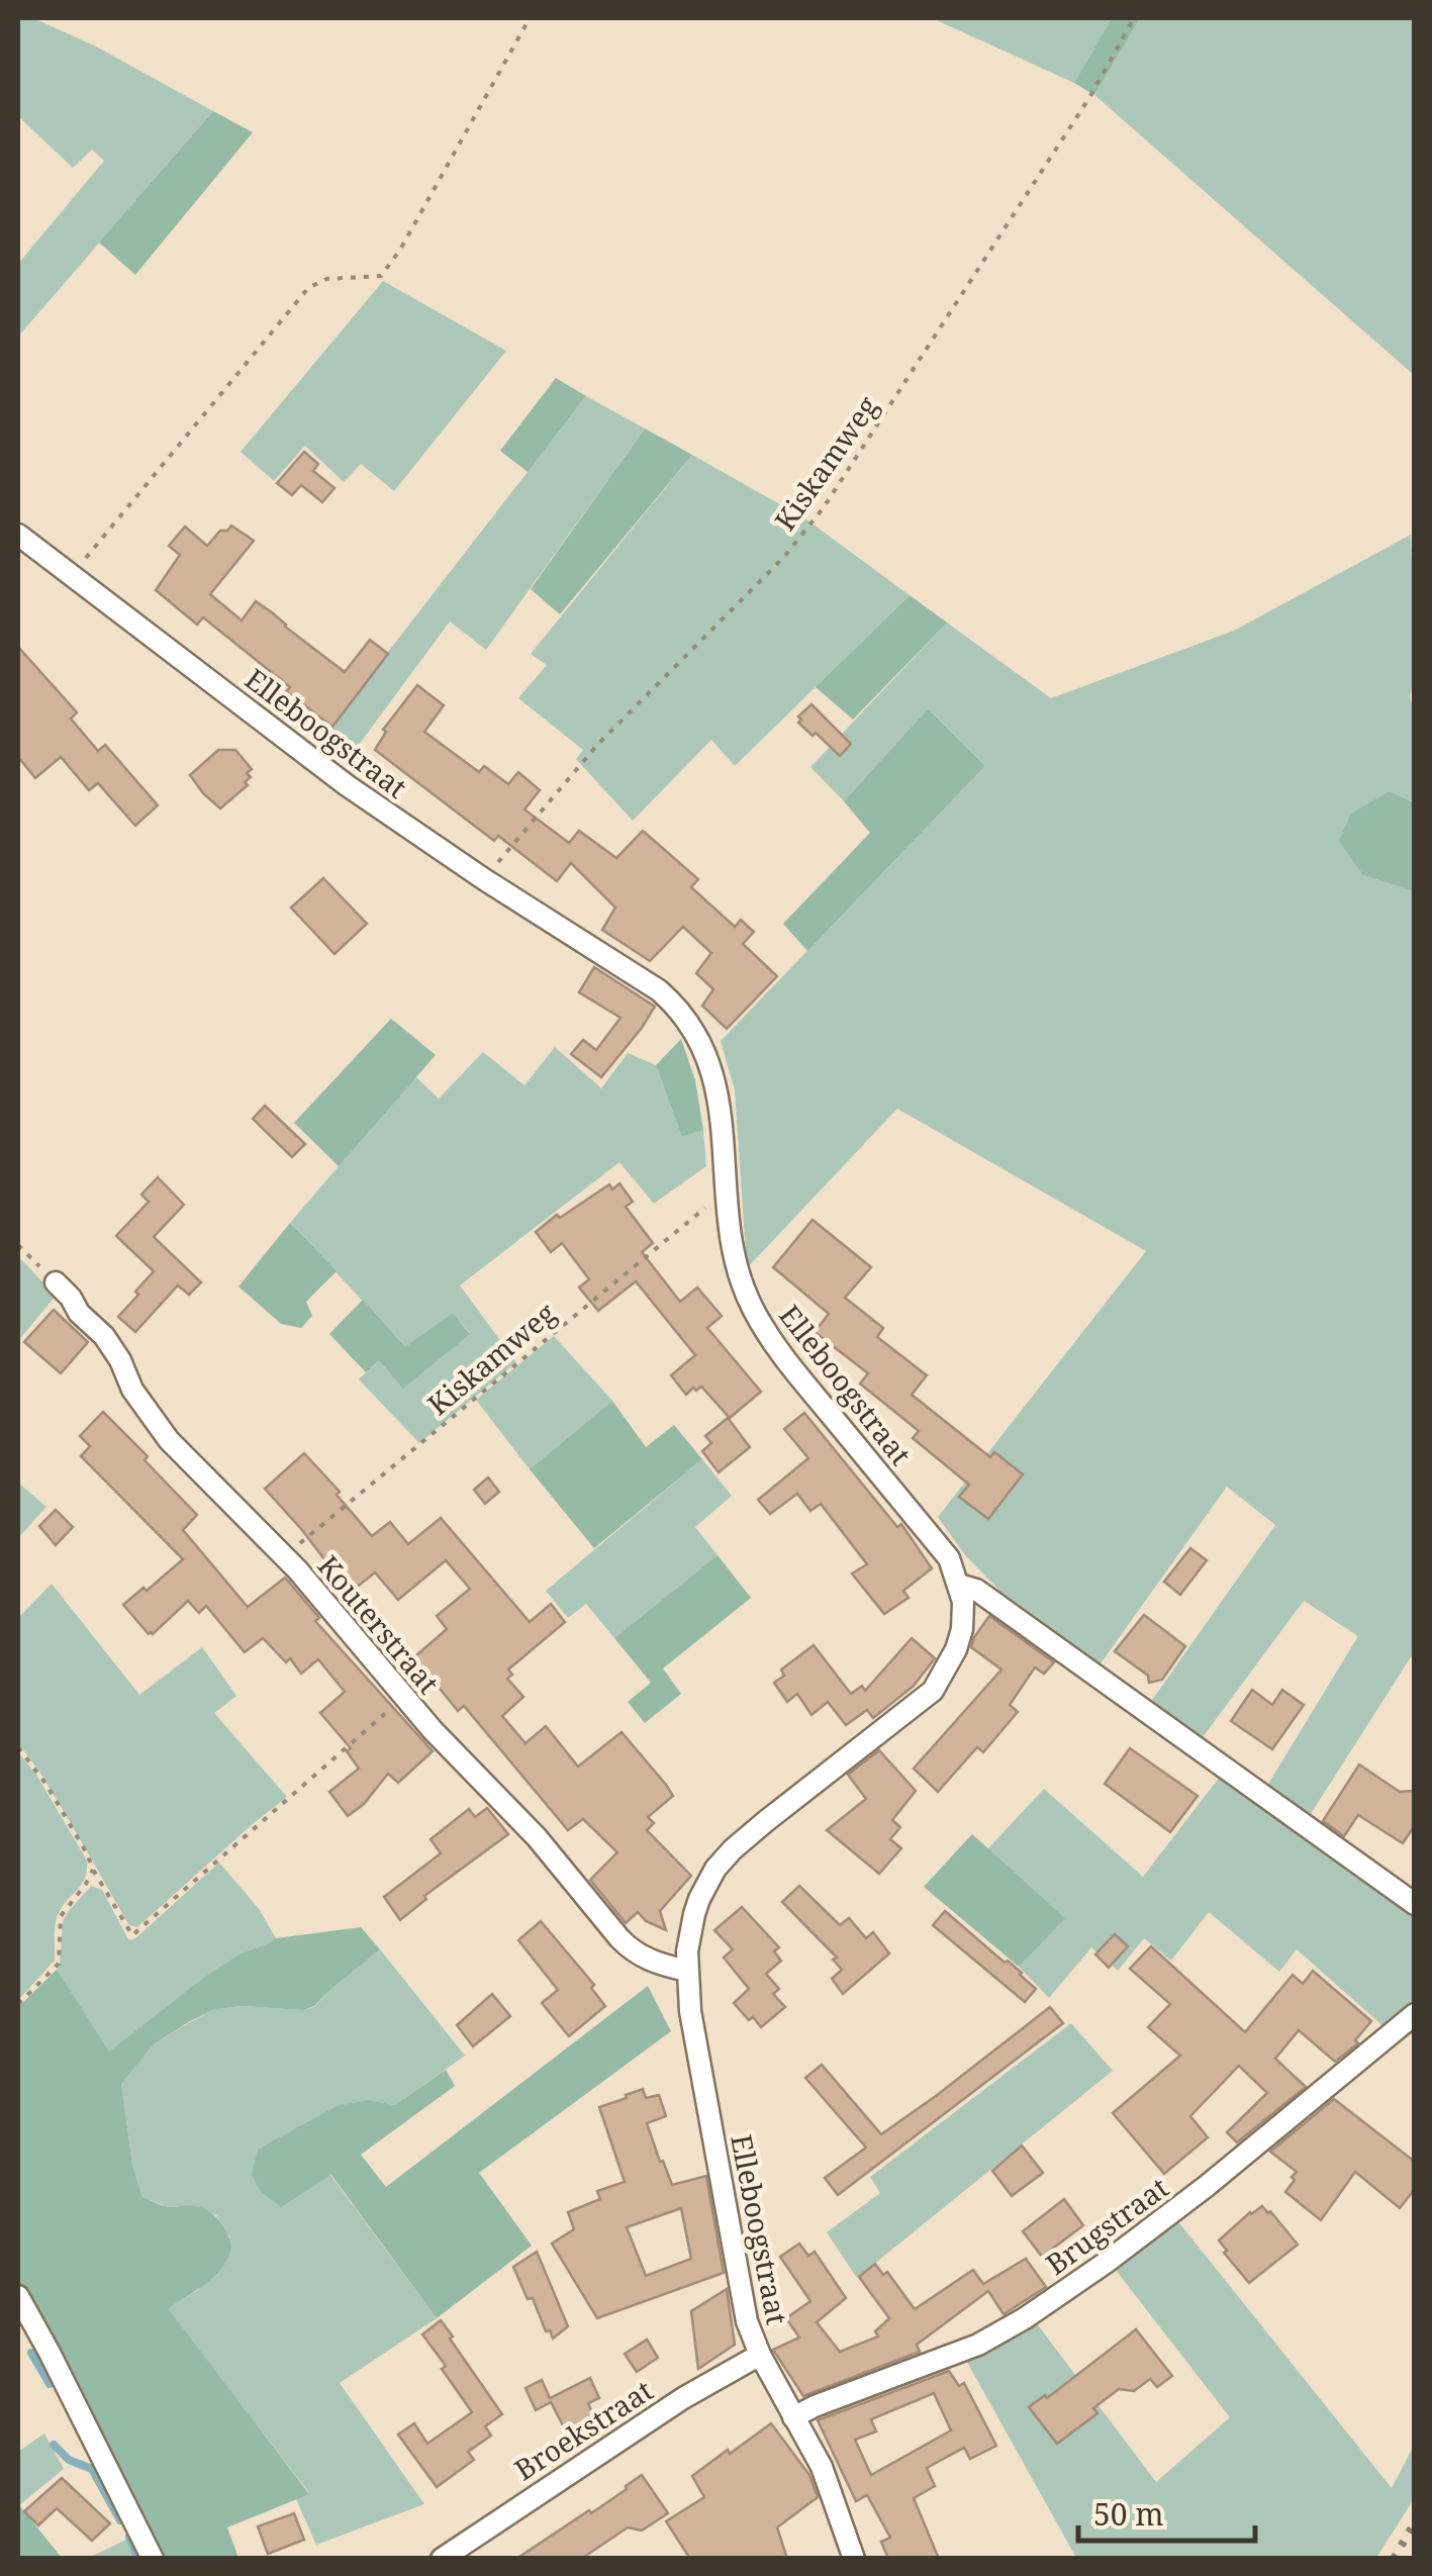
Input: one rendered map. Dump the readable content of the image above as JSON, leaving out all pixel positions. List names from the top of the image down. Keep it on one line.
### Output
{"streets":{"street":["Elleboogstraat","Kouterstraat","Brugstraat","Broekstraat"],"path":["Kiskamweg"]},"crossings":[["Kiskamweg","Elleboogstraat"],["Kiskamweg","Kouterstraat"],["Elleboogstraat","Kouterstraat"],["Elleboogstraat","Brugstraat"],["Elleboogstraat","Broekstraat"]],"scale_bar":"50 m"}
